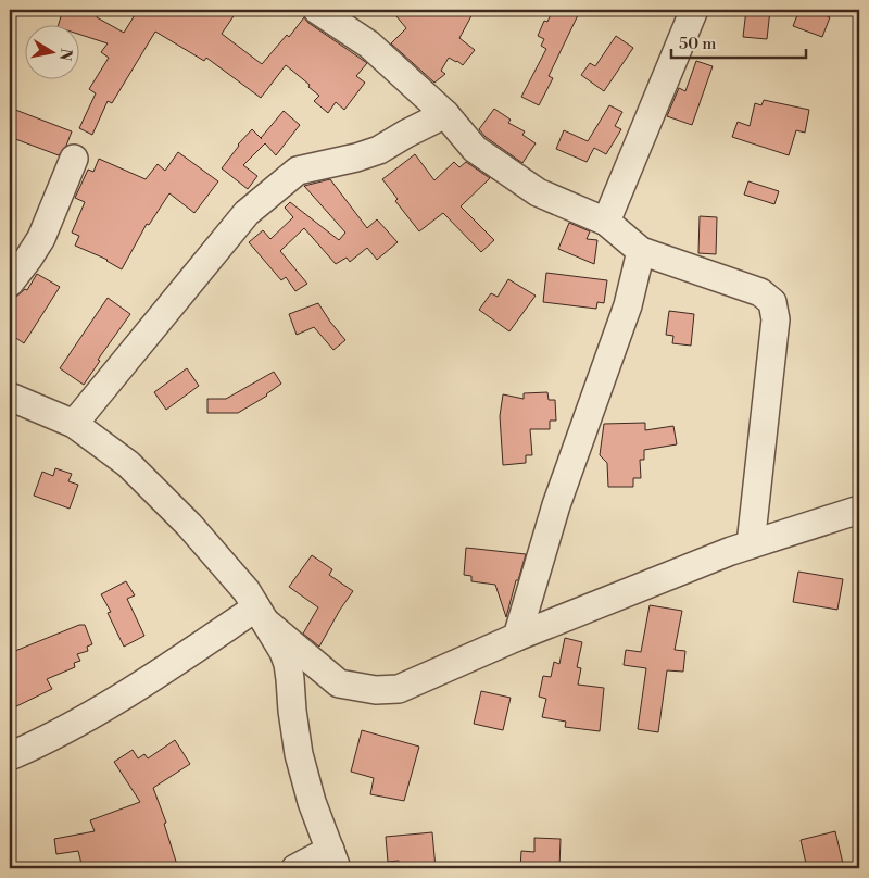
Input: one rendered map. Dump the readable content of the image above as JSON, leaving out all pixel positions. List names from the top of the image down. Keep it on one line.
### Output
{"scale_bar":"50 m","north":"right"}
